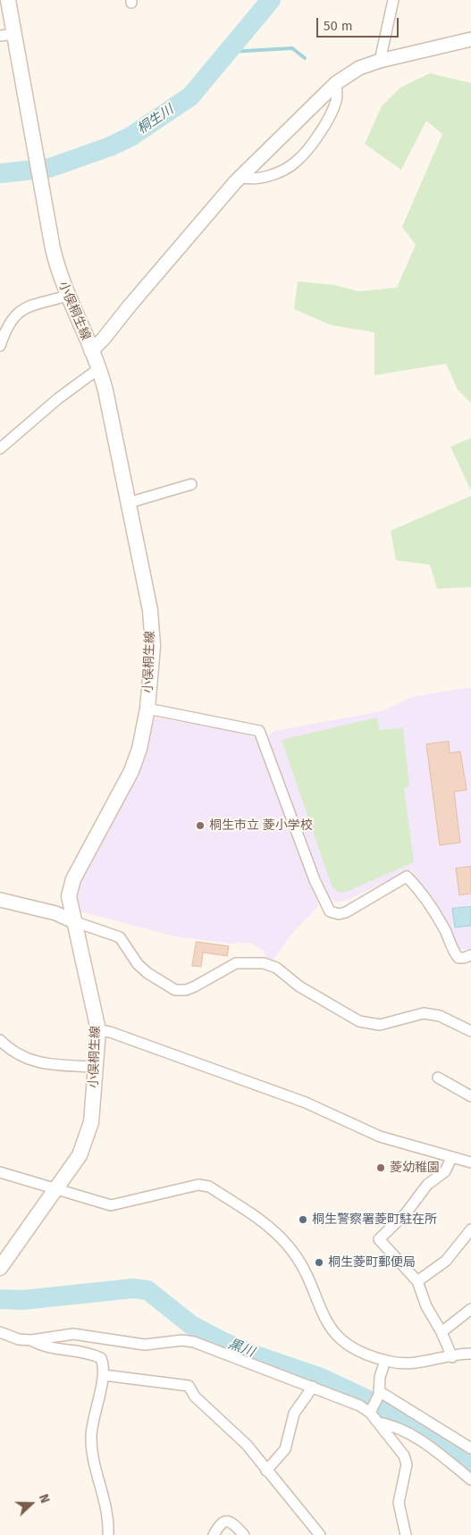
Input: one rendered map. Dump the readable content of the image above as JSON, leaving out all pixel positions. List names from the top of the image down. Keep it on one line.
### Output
{"streets":{"main road":["小俣桐生線"]},"water":["桐生川","黒川"],"places":["桐生市立 菱小学校","菱幼稚園","桐生警察署菱町駐在所","桐生菱町郵便局"],"scale_bar":"50 m","north":"right"}
